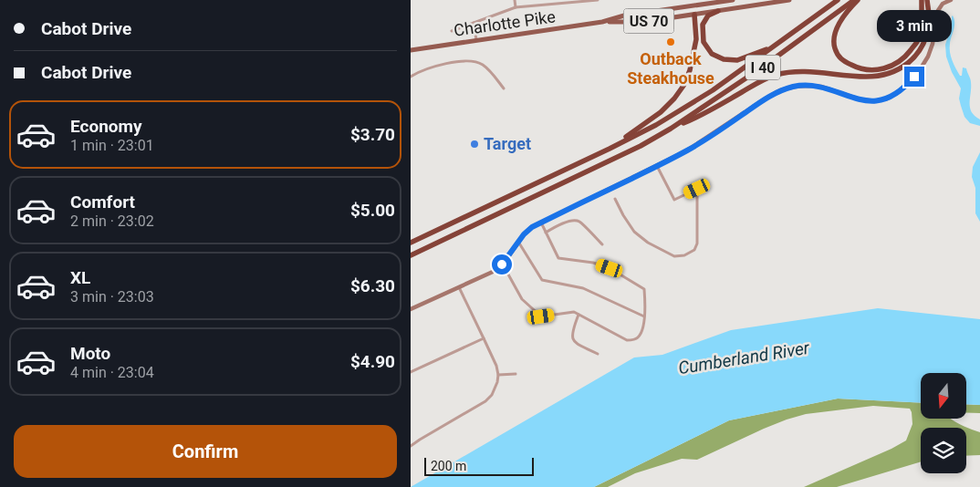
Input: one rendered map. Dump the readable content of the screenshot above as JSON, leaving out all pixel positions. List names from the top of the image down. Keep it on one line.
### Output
{"streets":{"highway":["I 40"],"main road":["US 70","Charlotte Pike"]},"water":["Cumberland River"],"places":["Outback Steakhouse","Target"],"scale_bar":"200 m","north":"bottom","page":{"banner":["Cabot Drive","Cabot Drive"],"bubble":"3 min","list":[{"name":"Economy","note":"1 min · 23:01","value":"$3.70"},{"name":"Comfort","note":"2 min · 23:02","value":"$5.00"},{"name":"XL","note":"3 min · 23:03","value":"$6.30"},{"name":"Moto","note":"4 min · 23:04","value":"$4.90"}],"buttons":"Confirm","scale":"200 m"}}
